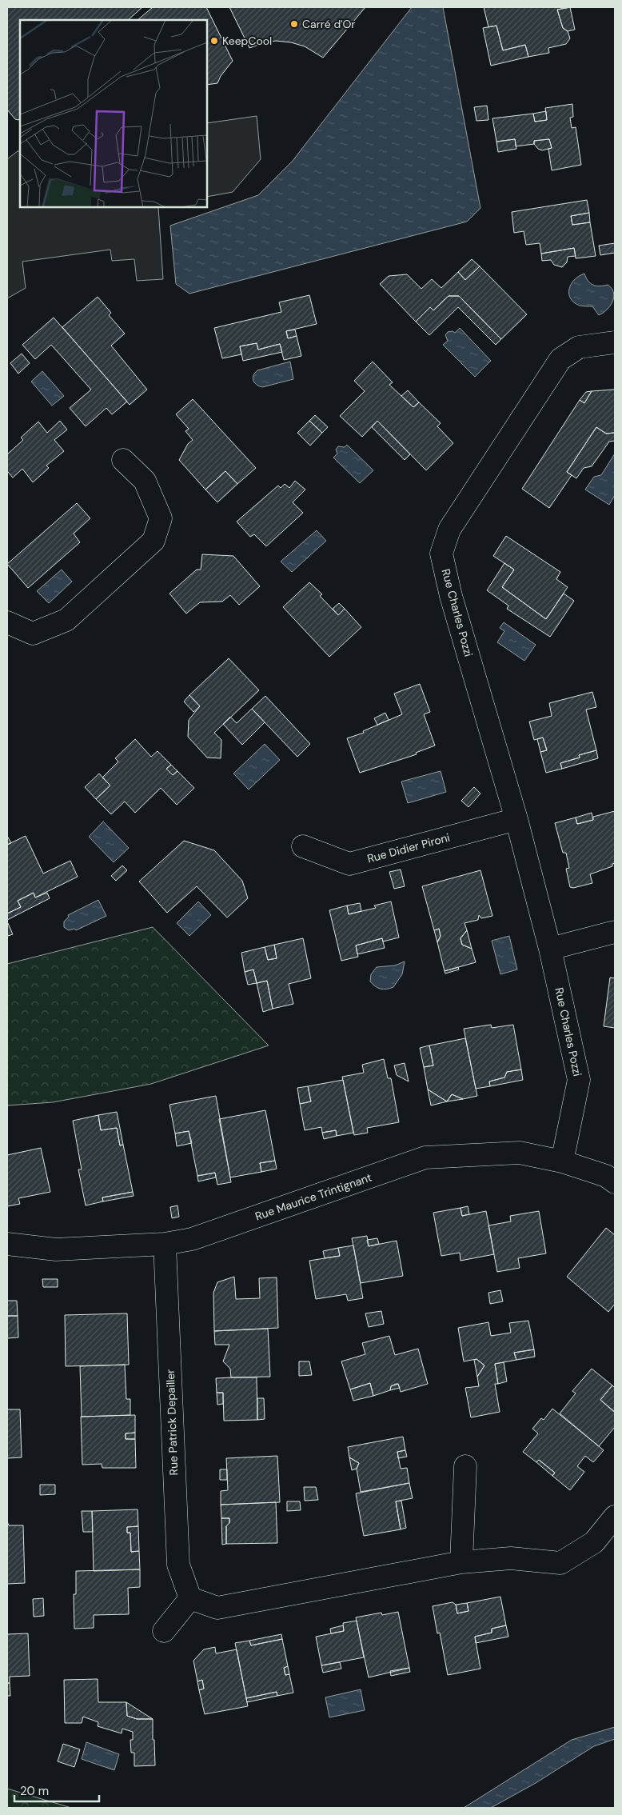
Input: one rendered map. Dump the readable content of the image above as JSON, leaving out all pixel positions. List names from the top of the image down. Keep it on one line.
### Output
{"streets":{"street":["Rue Charles Pozzi","Rue Didier Pironi","Rue Maurice Trintignant","Rue Patrick Depailler"]},"crossings":[["Rue Charles Pozzi","Rue Didier Pironi"],["Rue Charles Pozzi","Rue Maurice Trintignant"],["Rue Maurice Trintignant","Rue Patrick Depailler"]],"places":["Carré d'Or","KeepCool"],"scale_bar":"20 m"}
